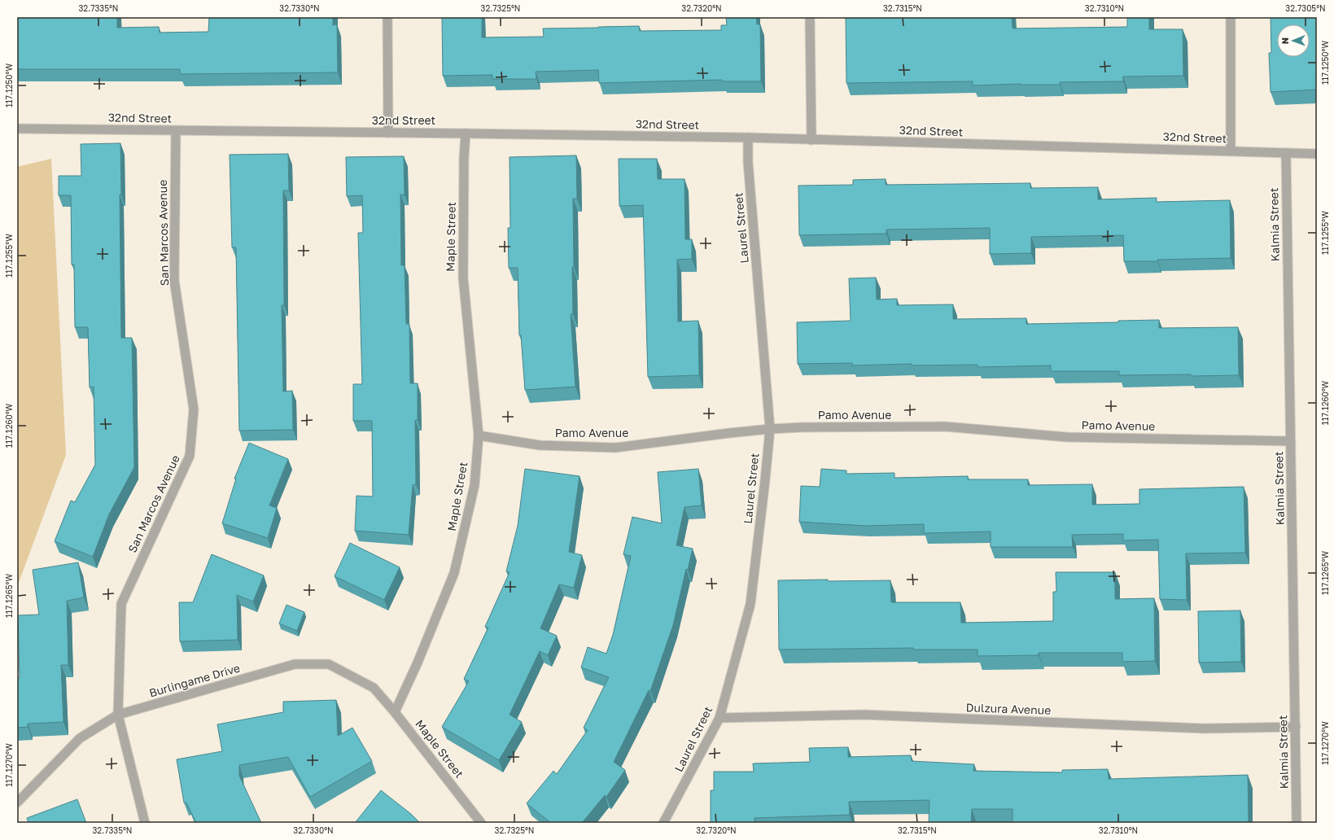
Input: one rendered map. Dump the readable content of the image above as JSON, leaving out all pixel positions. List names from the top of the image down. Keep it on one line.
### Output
{"streets":{"street":["32nd Street","Kalmia Street","Laurel Street","San Marcos Avenue","Maple Street","Pamo Avenue","Burlingame Drive","Dulzura Avenue"]},"crossings":[["32nd Street","Kalmia Street"],["32nd Street","Laurel Street"],["32nd Street","San Marcos Avenue"],["32nd Street","Maple Street"],["Kalmia Street","Pamo Avenue"],["Kalmia Street","Dulzura Avenue"],["Laurel Street","Pamo Avenue"],["Laurel Street","Dulzura Avenue"],["San Marcos Avenue","Burlingame Drive"],["Maple Street","Pamo Avenue"],["Maple Street","Burlingame Drive"]],"north":"left","coordinates":["32.7335°N","32.7330°N","32.7325°N","32.7320°N","32.7315°N","32.7310°N","32.7305°N","117.1250°W","117.1255°W","117.1260°W","117.1265°W","117.1270°W"]}
